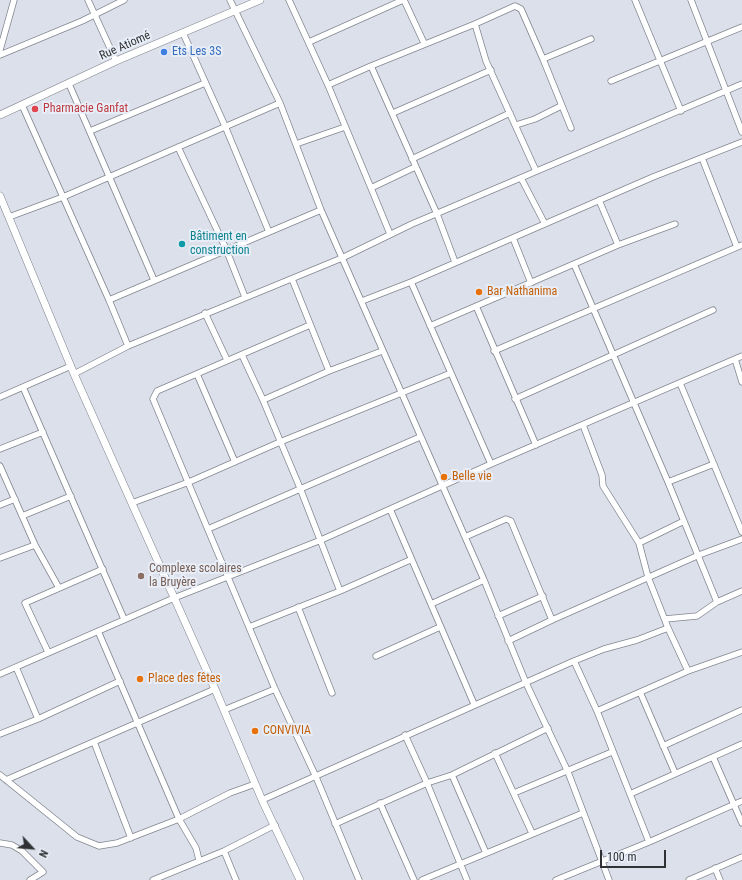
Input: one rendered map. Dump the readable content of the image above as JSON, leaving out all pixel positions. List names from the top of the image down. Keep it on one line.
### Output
{"streets":{"street":["Rue Atiomé"]},"places":["Ets Les 3S","Pharmacie Ganfat","Bâtiment en construction","Bar Nathanima","Belle vie","Complexe scolaires la Bruyère","Place des fêtes","CONVIVIA"],"scale_bar":"100 m","north":"bottom right"}
